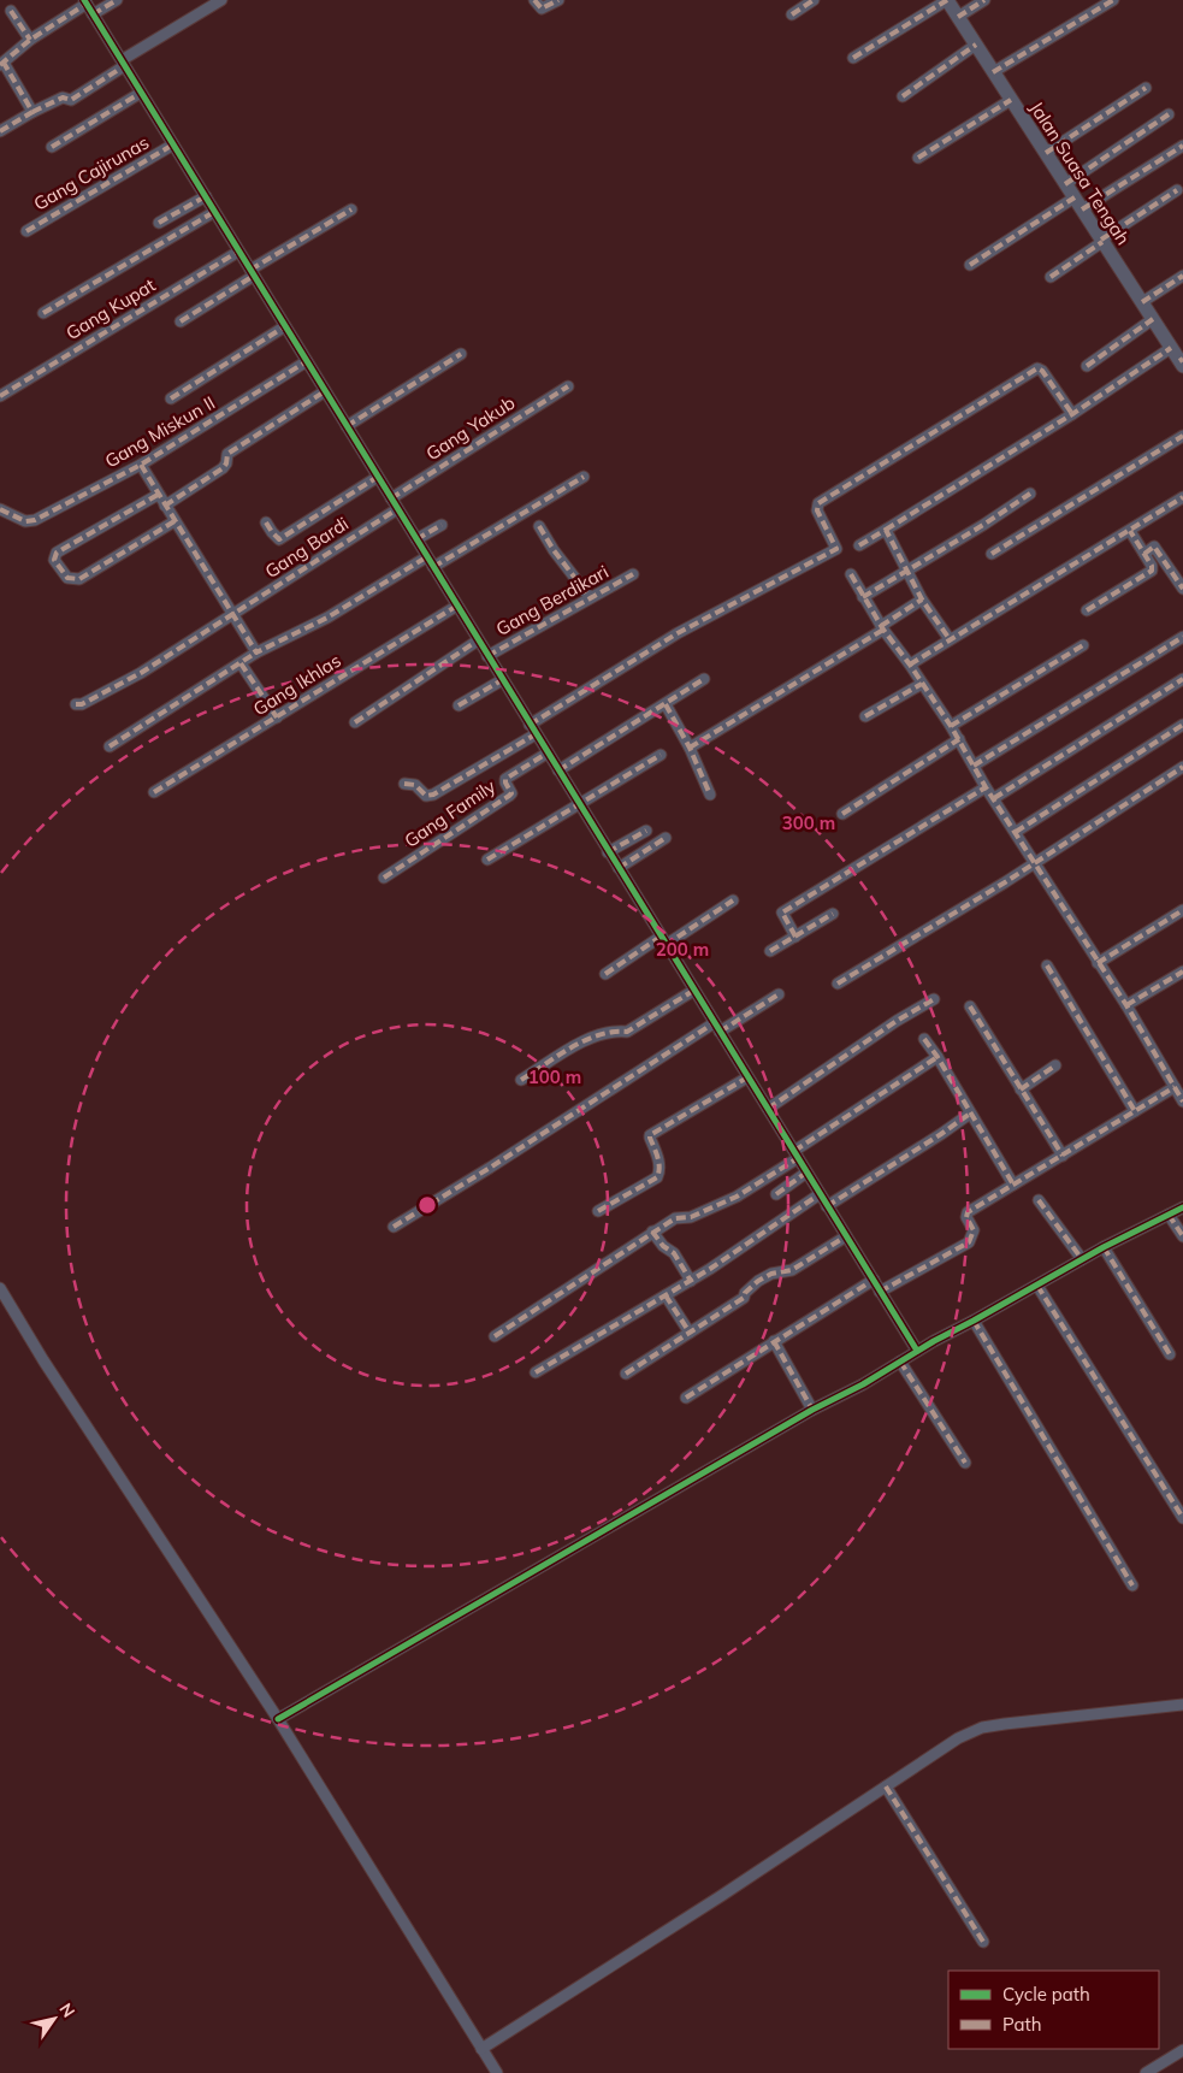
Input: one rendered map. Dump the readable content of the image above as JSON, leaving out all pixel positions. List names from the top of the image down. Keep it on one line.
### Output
{"streets":{"street":["Gang Cajirunas","Jalan Suasa Tengah","Gang Kupat","Gang Yakub","Gang Miskun II","Gang Bardi","Gang Berdikari","Gang Ikhlas","Gang Family"]},"legend":["Cycle path","Path"],"north":"top right","rings":["300 m","200 m","100 m"]}
